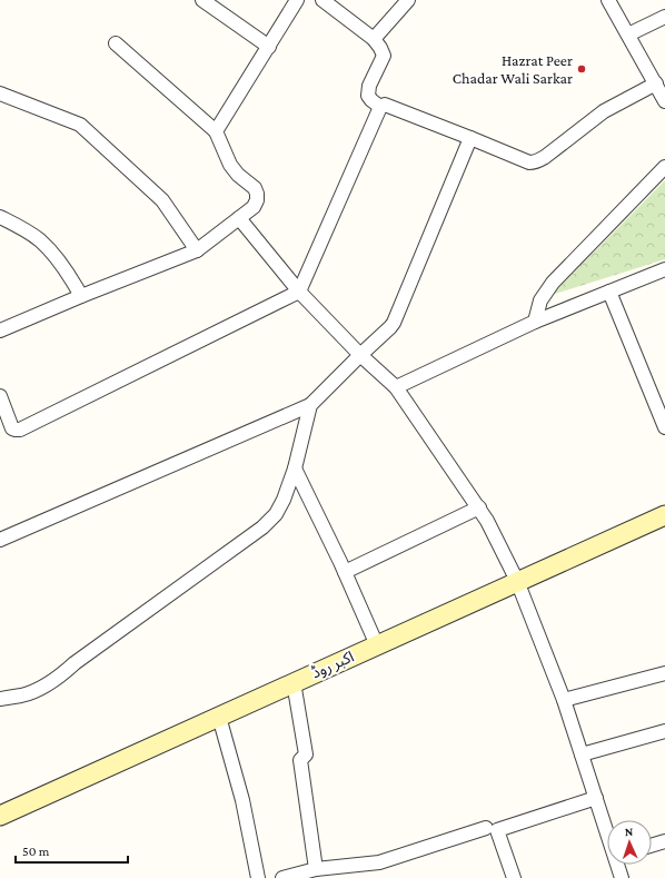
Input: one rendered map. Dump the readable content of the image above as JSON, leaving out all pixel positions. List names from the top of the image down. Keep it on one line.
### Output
{"streets":{"main road":["اکبر روڈ"]},"places":["Hazrat Peer Chadar Wali Sarkar"],"scale_bar":"50 m","north":"top"}
